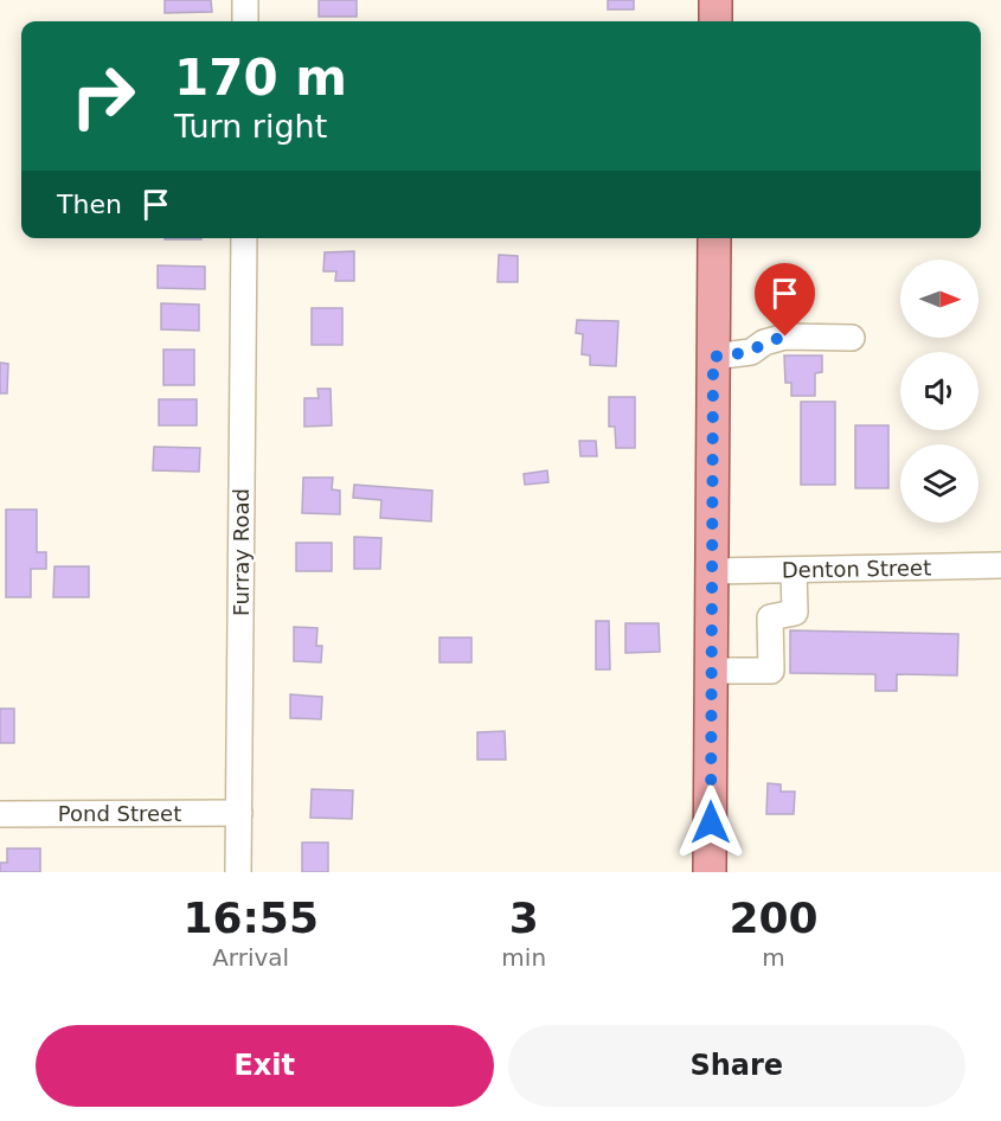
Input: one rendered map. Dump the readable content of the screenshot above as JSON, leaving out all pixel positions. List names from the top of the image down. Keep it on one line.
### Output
{"streets":{"street":["Furray Road","Denton Street","Pond Street"]},"crossings":[["Furray Road","Pond Street"]],"north":"right","page":{"turn":["170 m","Turn right"],"then":"Then","eta":["16:55","Arrival","3","min","200","m"],"buttons":["Exit","Share"]}}
